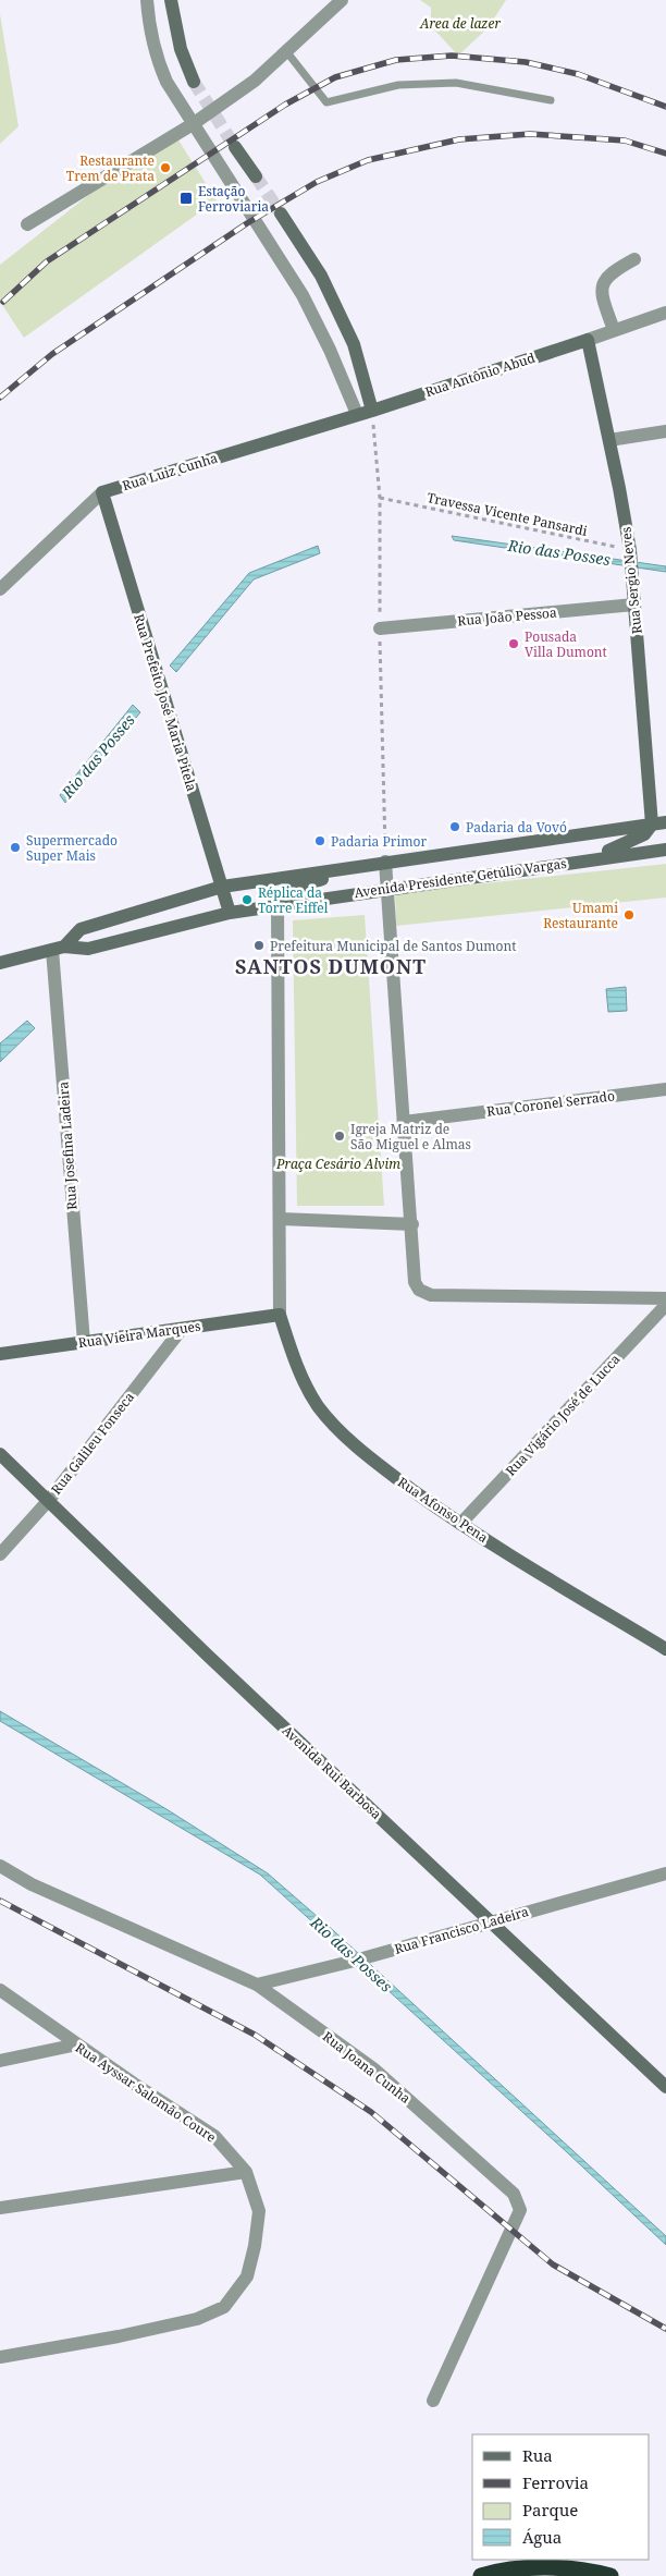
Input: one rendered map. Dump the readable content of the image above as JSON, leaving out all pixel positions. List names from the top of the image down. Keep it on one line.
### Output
{"streets":{"main road":["Rua Antônio Abud","Rua Luiz Cunha","Rua Sergio Neves","Rua Prefeito José Maria Pitela","Avenida Presidente Getúlio Vargas","Rua Vieira Marques","Rua Afonso Pena","Avenida Rui Barbosa"],"street":["Rua João Pessoa","Rua Coronel Serrado","Rua Josefina Ladeira","Rua Vigário José de Lucca","Rua Galileu Fonseca","Rua Francisco Ladeira","Rua Joana Cunha","Rua Ayssar Salomão Coure"],"path":["Travessa Vicente Pansardi"]},"crossings":[["Rua Antônio Abud","Rua Luiz Cunha"],["Rua Antônio Abud","Rua Sergio Neves"],["Rua Luiz Cunha","Rua Prefeito José Maria Pitela"],["Travessa Vicente Pansardi","Rua Sergio Neves"],["Rua Sergio Neves","Rua João Pessoa"],["Rua Sergio Neves","Avenida Presidente Getúlio Vargas"],["Rua Prefeito José Maria Pitela","Avenida Presidente Getúlio Vargas"],["Avenida Presidente Getúlio Vargas","Rua Josefina Ladeira"],["Rua Josefina Ladeira","Rua Vieira Marques"],["Rua Vieira Marques","Rua Galileu Fonseca"],["Rua Vieira Marques","Rua Afonso Pena"],["Rua Vigário José de Lucca","Rua Afonso Pena"],["Rua Galileu Fonseca","Avenida Rui Barbosa"],["Avenida Rui Barbosa","Rua Francisco Ladeira"],["Rua Francisco Ladeira","Rua Joana Cunha"]],"districts":["SANTOS DUMONT"],"water":["Rio das Posses"],"parks":["Area de lazer","Praça Cesário Alvim"],"places":{"other":["Restaurante Trem de Prata","Pousada Villa Dumont","Padaria da Vovó","Padaria Primor","Supermercado Super Mais","Réplica da Torre Eiffel","Umami Restaurante","Prefeitura Municipal de Santos Dumont","Igreja Matriz de São Miguel e Almas"],"transit":["Estação Ferroviaria"]},"legend":["Rua","Ferrovia","Parque","Água"]}
